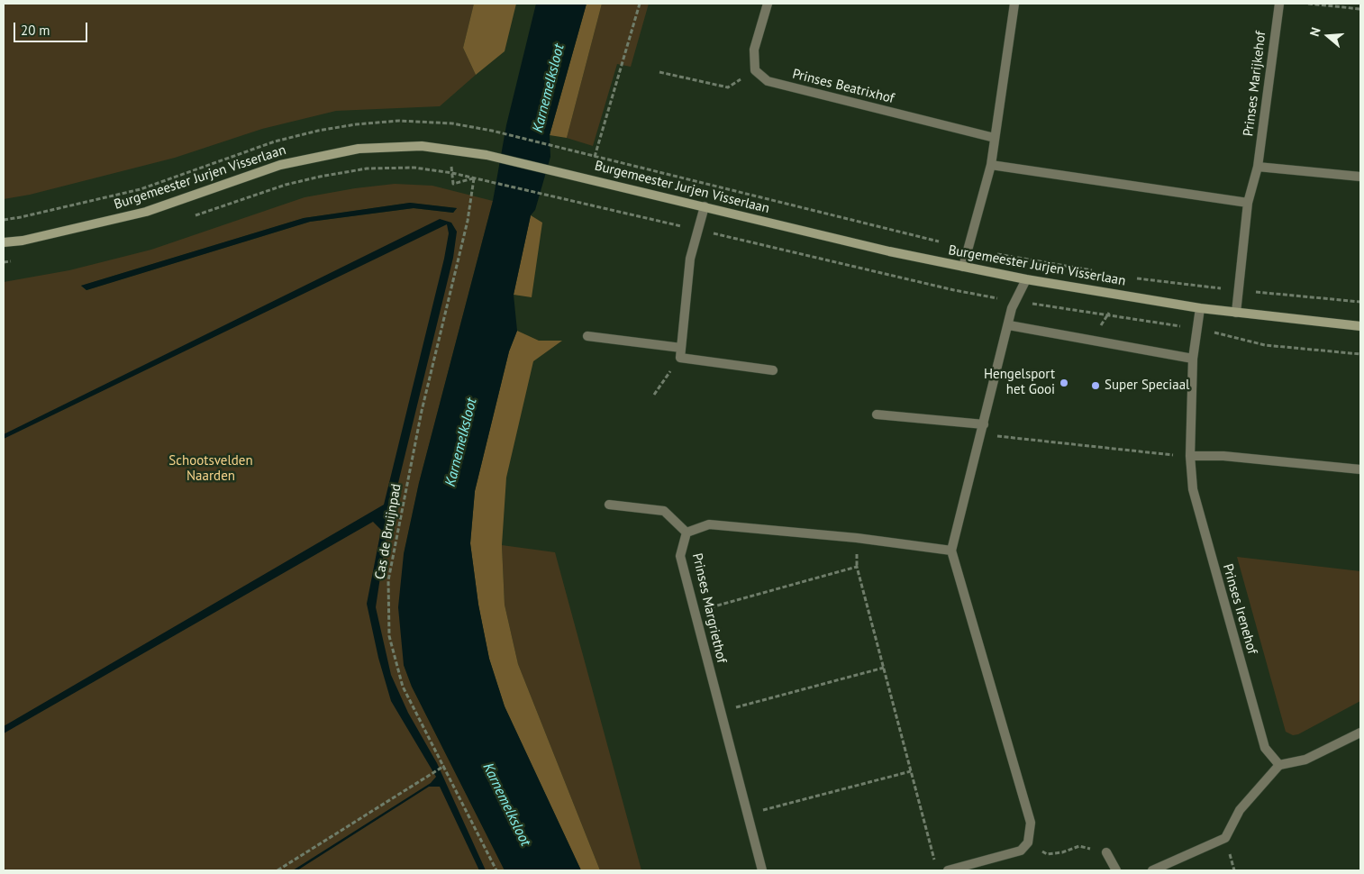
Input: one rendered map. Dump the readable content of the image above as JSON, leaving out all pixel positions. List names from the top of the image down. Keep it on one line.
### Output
{"streets":{"street":["Prinses Marijkehof","Prinses Beatrixhof","Burgemeester Jurjen Visserlaan","Prinses Margriethof","Prinses Irenehof"],"path":["Cas de Bruijnpad"]},"crossings":[["Prinses Marijkehof","Burgemeester Jurjen Visserlaan"],["Burgemeester Jurjen Visserlaan","Prinses Irenehof"]],"water":["Karnemelksloot"],"parks":["Schootsvelden Naarden"],"places":["Hengelsport het Gooi","Super Speciaal"],"scale_bar":"20 m","north":"left"}
